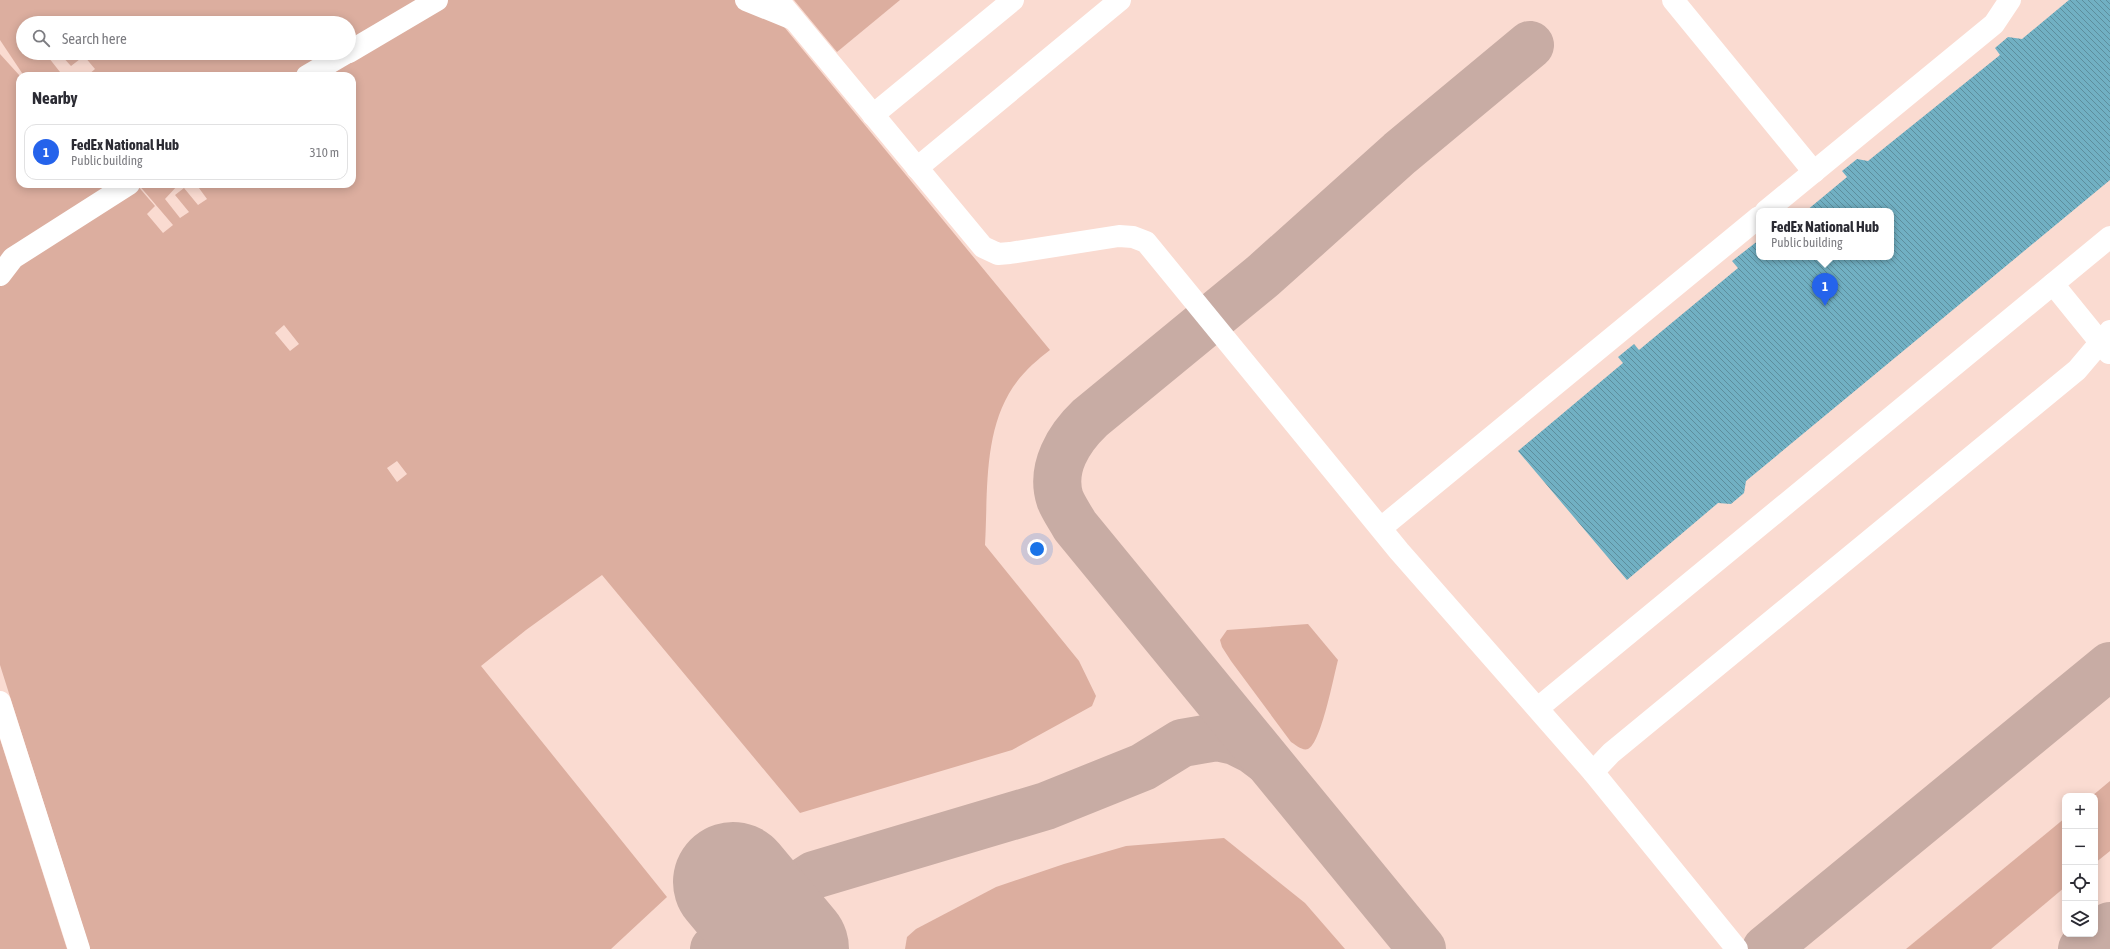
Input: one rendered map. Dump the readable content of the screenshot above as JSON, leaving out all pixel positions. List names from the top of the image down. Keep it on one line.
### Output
{"page":{"search":"Search here","heading":"Nearby","list":[{"mark":"1","name":"FedEx National Hub","note":"Public building","value":"310 m"}],"popup":["FedEx National Hub","Public building"],"pins":"1","map_buttons":["+","−"]}}
